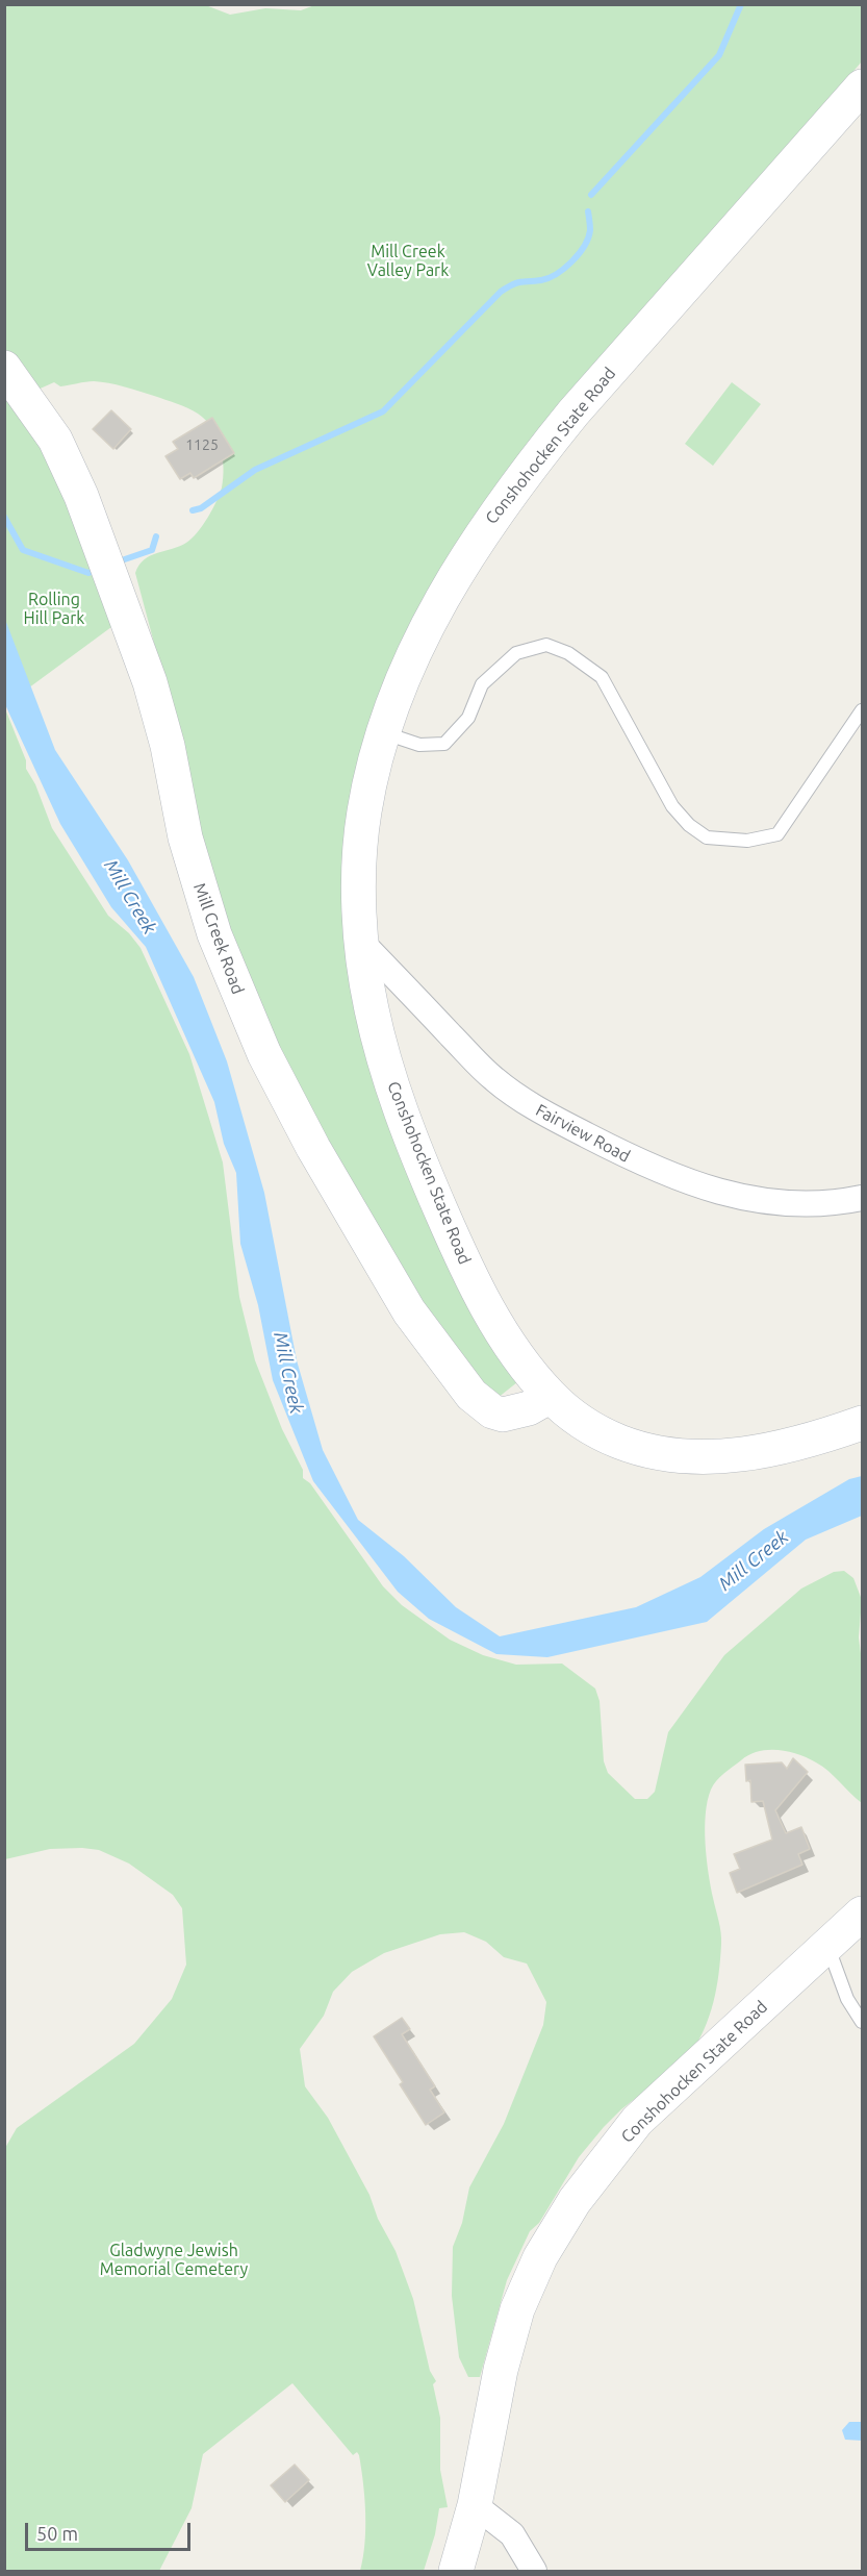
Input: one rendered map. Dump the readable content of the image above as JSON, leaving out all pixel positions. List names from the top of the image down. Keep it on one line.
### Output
{"streets":{"main road":["Conshohocken State Road","Mill Creek Road"],"street":["Fairview Road"]},"crossings":[["Conshohocken State Road","Mill Creek Road"],["Conshohocken State Road","Fairview Road"]],"water":["Mill Creek"],"parks":["Mill Creek Valley Park","Rolling Hill Park","Gladwyne Jewish Memorial Cemetery"],"house_numbers":["1125"],"scale_bar":"50 m"}
